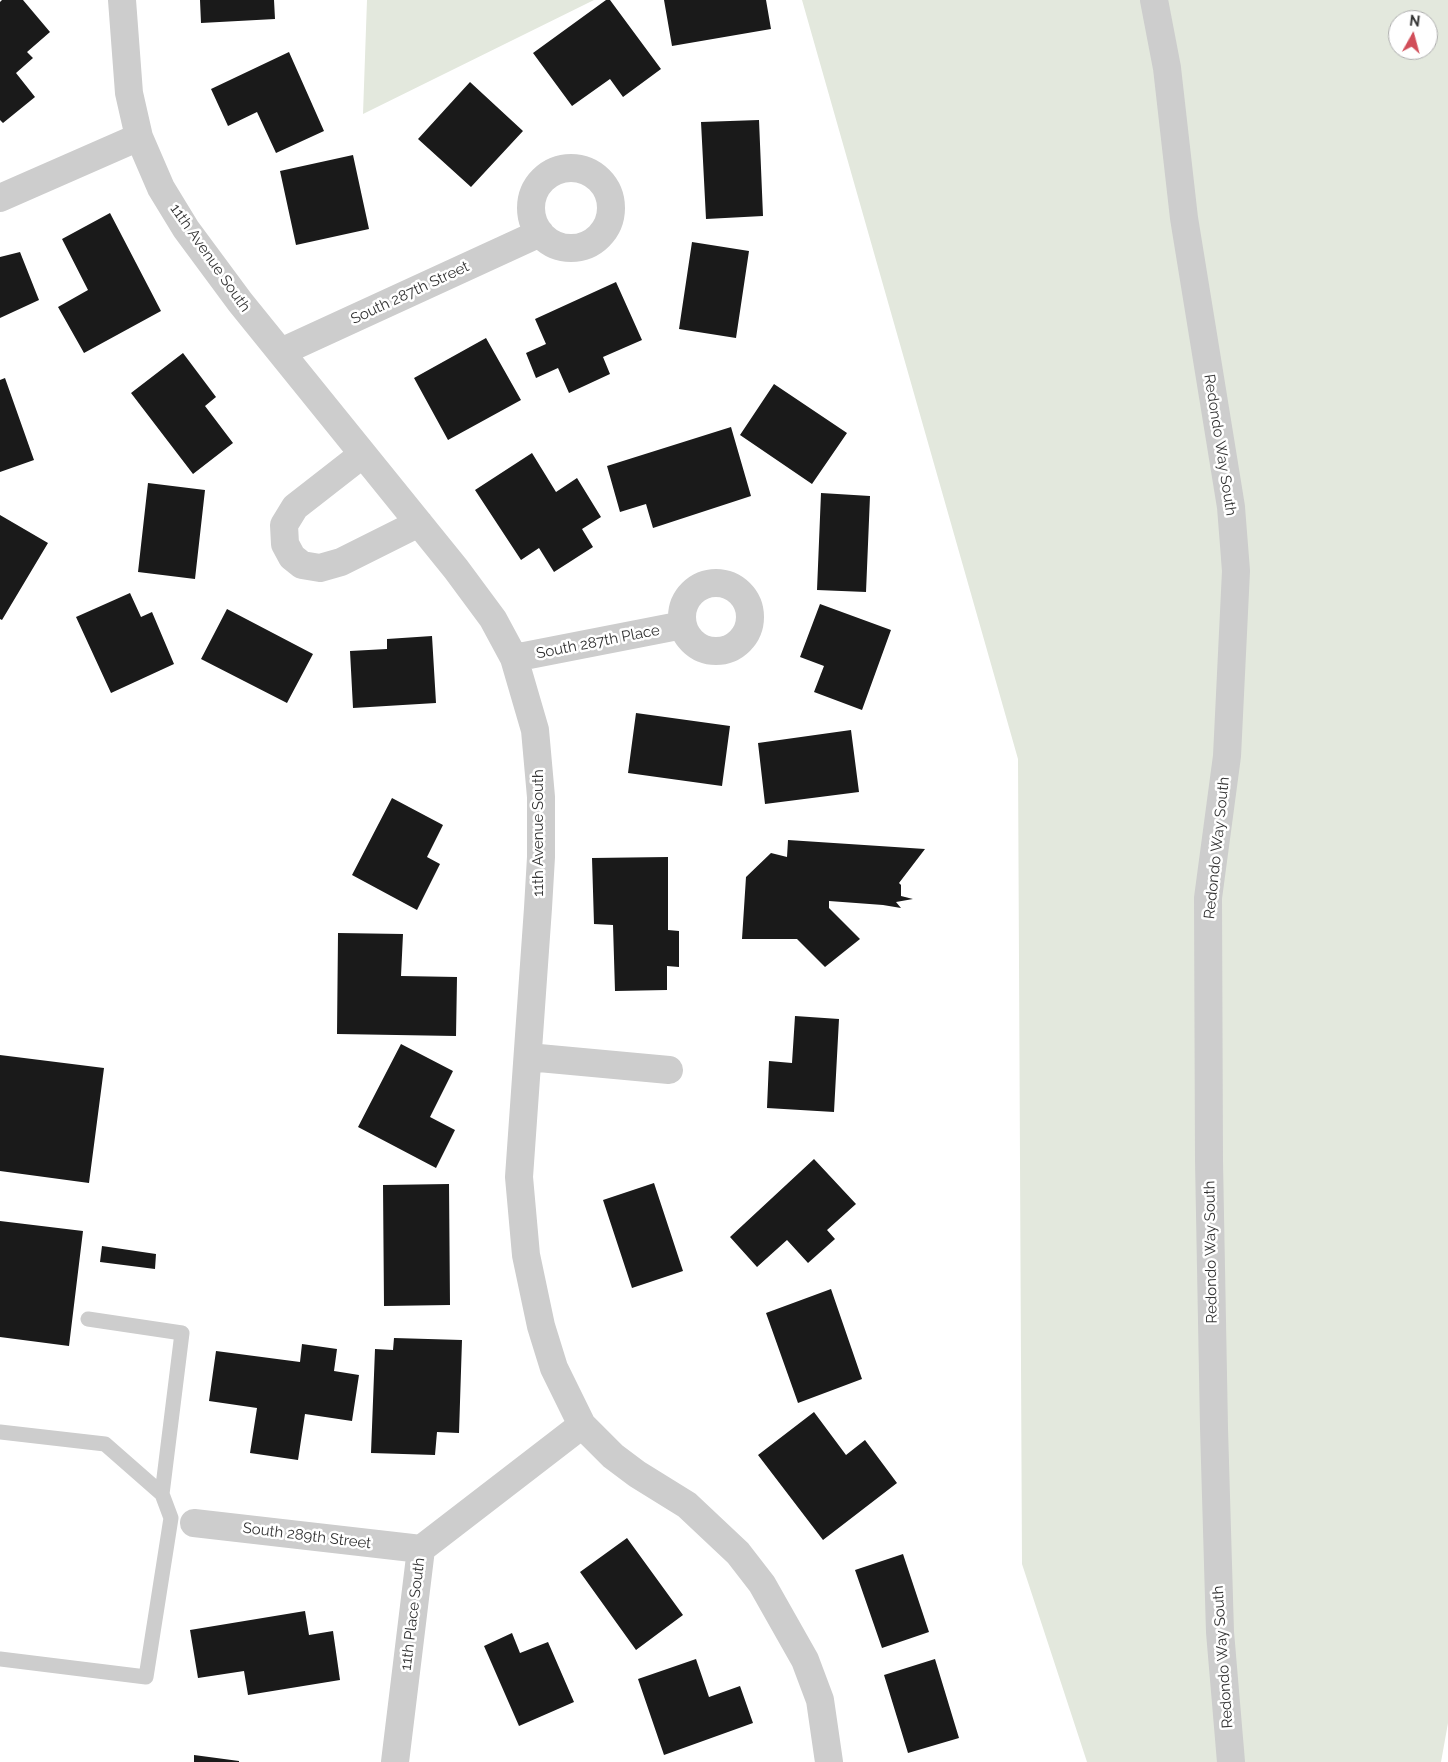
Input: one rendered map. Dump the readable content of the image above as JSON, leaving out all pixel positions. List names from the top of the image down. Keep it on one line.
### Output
{"streets":{"street":["11th Avenue South","South 287th Street","Redondo Way South","South 287th Place","South 289th Street","11th Place South"]},"crossings":[["11th Avenue South","South 287th Street"],["11th Avenue South","South 287th Place"],["11th Avenue South","11th Place South"],["South 289th Street","11th Place South"]],"north":"top"}
